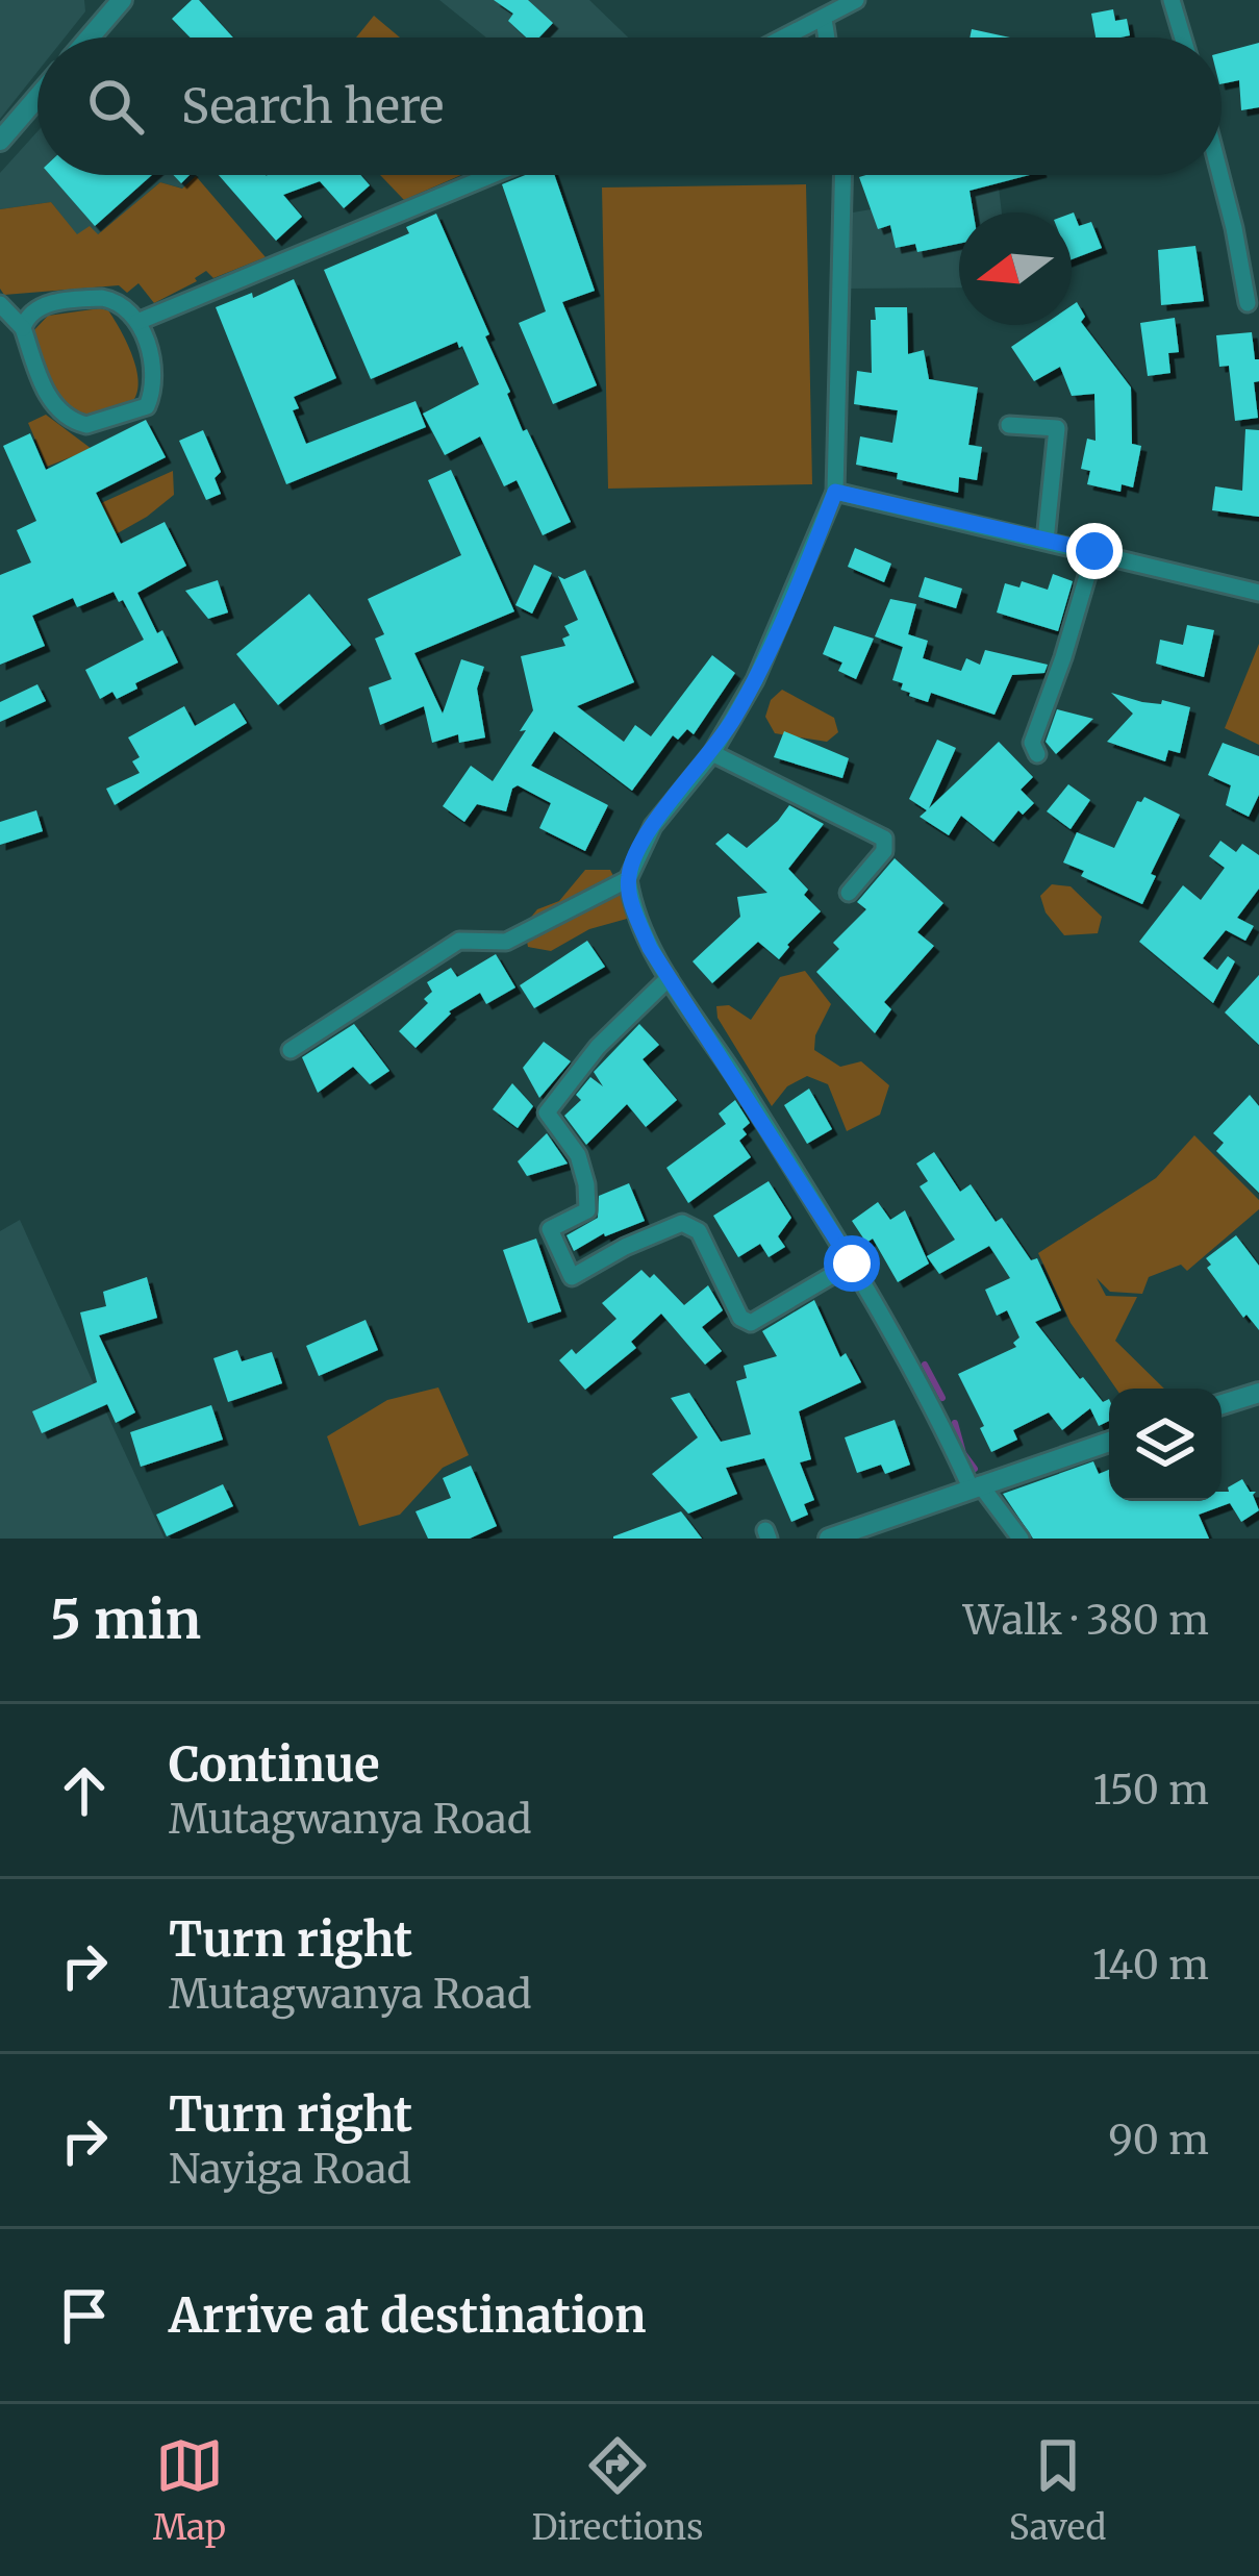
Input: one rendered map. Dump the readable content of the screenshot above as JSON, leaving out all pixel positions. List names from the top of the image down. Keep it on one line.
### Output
{"north":"left","page":{"search":"Search here","heading":["5 min","Walk · 380 m"],"list":[["Continue","Mutagwanya Road","150 m"],["Turn right","Mutagwanya Road","140 m"],["Turn right","Nayiga Road","90 m"],"Arrive at destination"],"nav":["Map","Directions","Saved"]}}
